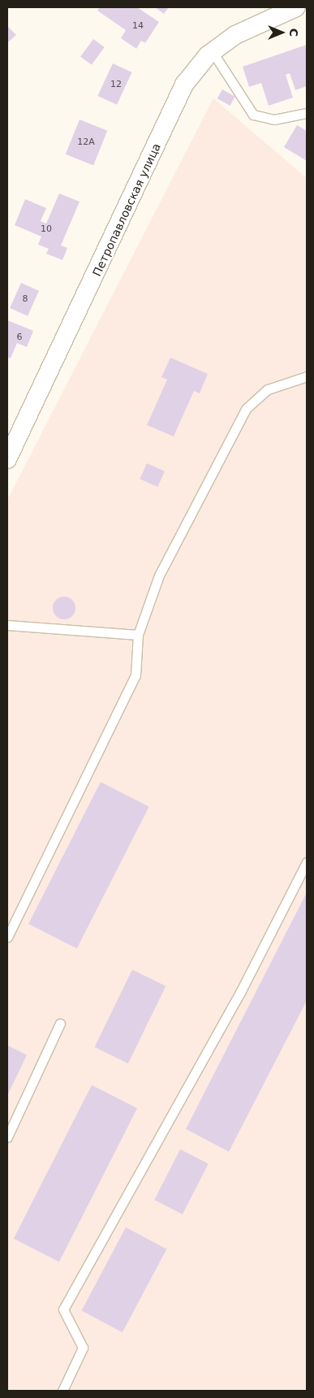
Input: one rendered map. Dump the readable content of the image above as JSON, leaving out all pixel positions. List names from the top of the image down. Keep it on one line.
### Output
{"streets":{"street":["Петропавловская улица"]},"house_numbers":["14","12","12А","10","8","6"],"north":"right"}
